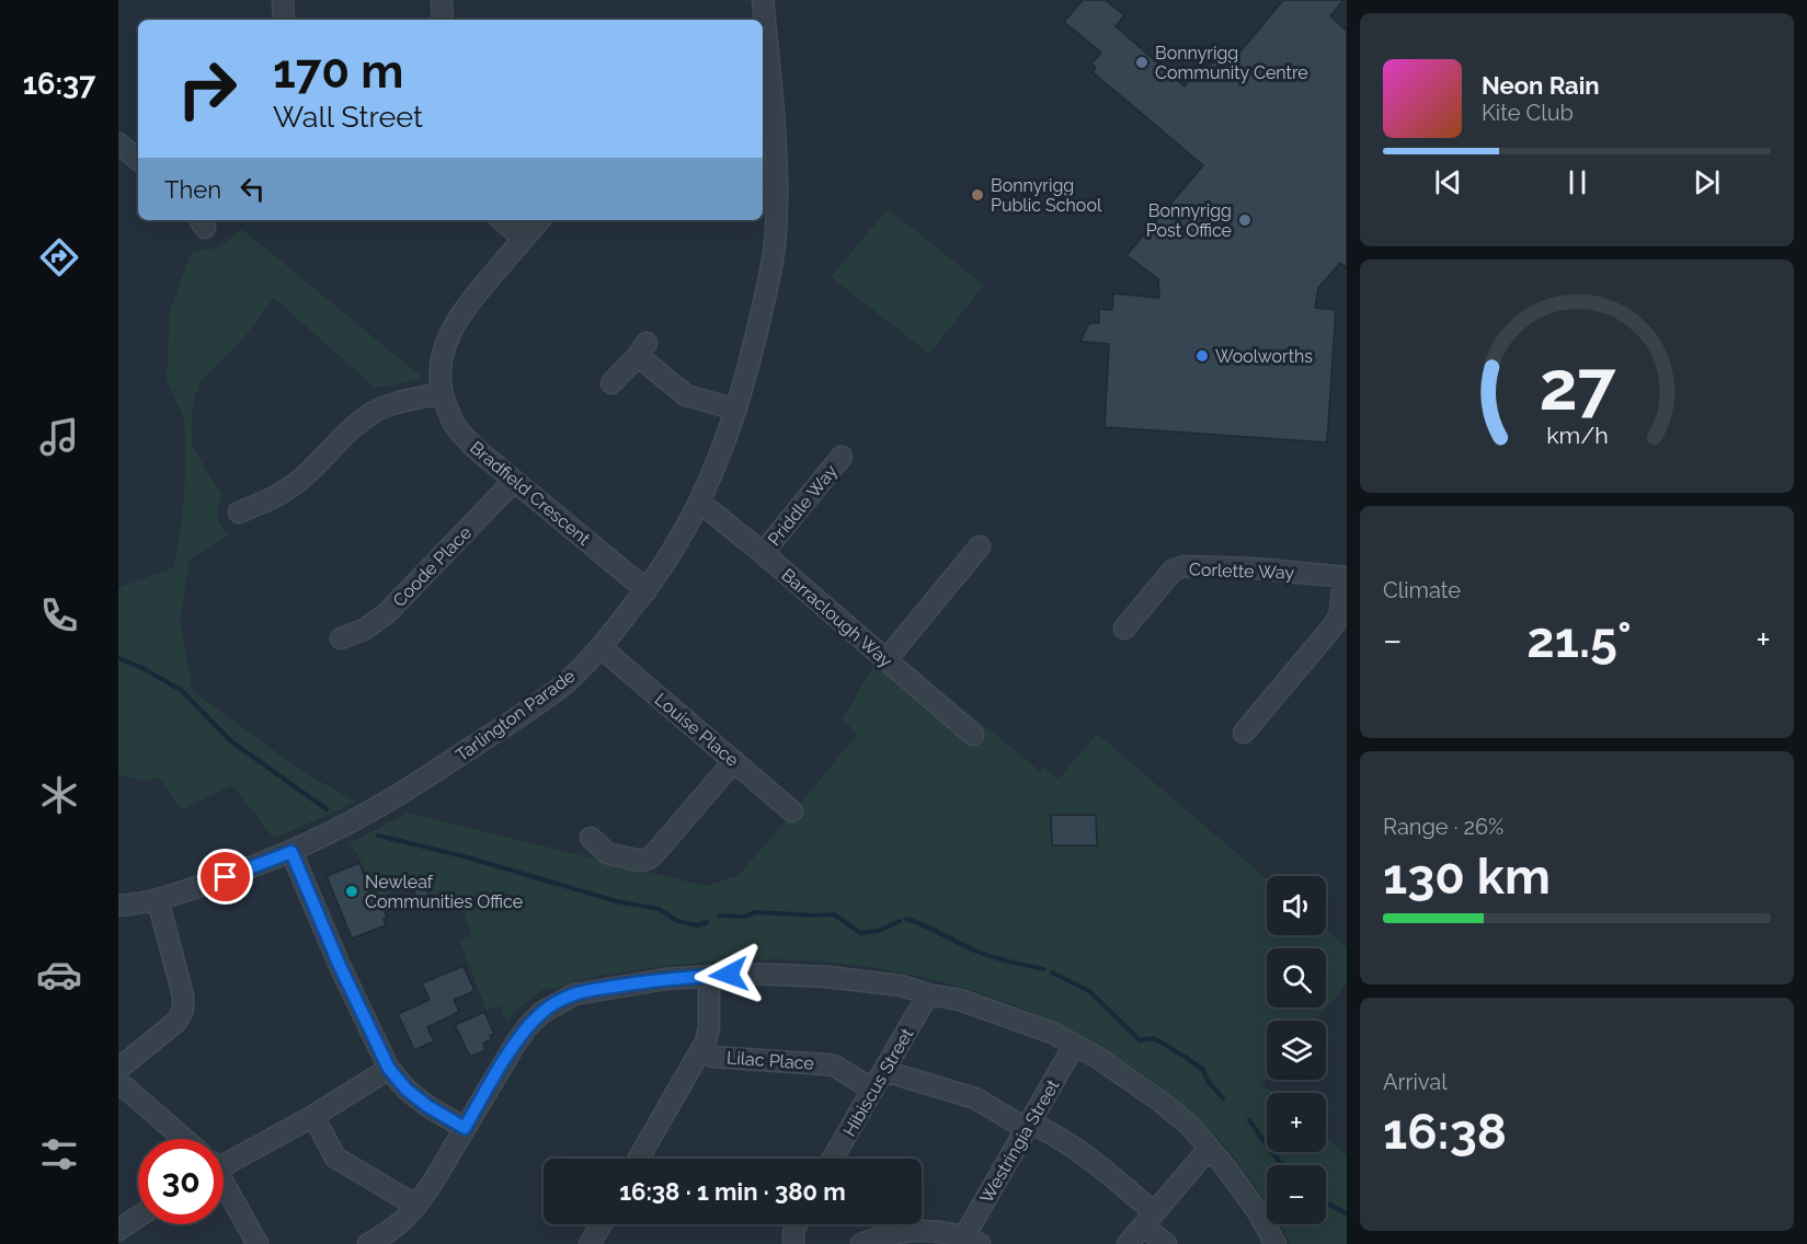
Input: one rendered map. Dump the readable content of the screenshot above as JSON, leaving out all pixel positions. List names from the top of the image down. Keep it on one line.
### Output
{"streets":{"street":["Bradfield Crescent","Priddle Way","Coode Place","Corlette Way","Barraclough Way","Tarlington Parade","Louise Place","Lilac Place","Hibiscus Street","Westringia Street"]},"crossings":[["Bradfield Crescent","Coode Place"],["Bradfield Crescent","Tarlington Parade"],["Priddle Way","Barraclough Way"],["Barraclough Way","Tarlington Parade"],["Tarlington Parade","Louise Place"],["Lilac Place","Hibiscus Street"]],"places":["Bonnyrigg Community Centre","Bonnyrigg Public School","Bonnyrigg Post Office","Woolworths","Newleaf Communities Office"],"page":{"tabs":"16:37","turn":["170 m","Wall Street"],"song":["Neon Rain","Kite Club"],"then":"Then","tile":["Climate",["Range · 26%","130 km"],["Arrival","16:38"]],"heat":["−","21.5°","+"],"map_buttons":["+","−"],"limit":"30","trip":"16:38 · 1 min · 380 m","gauge":["27","km/h"]}}
